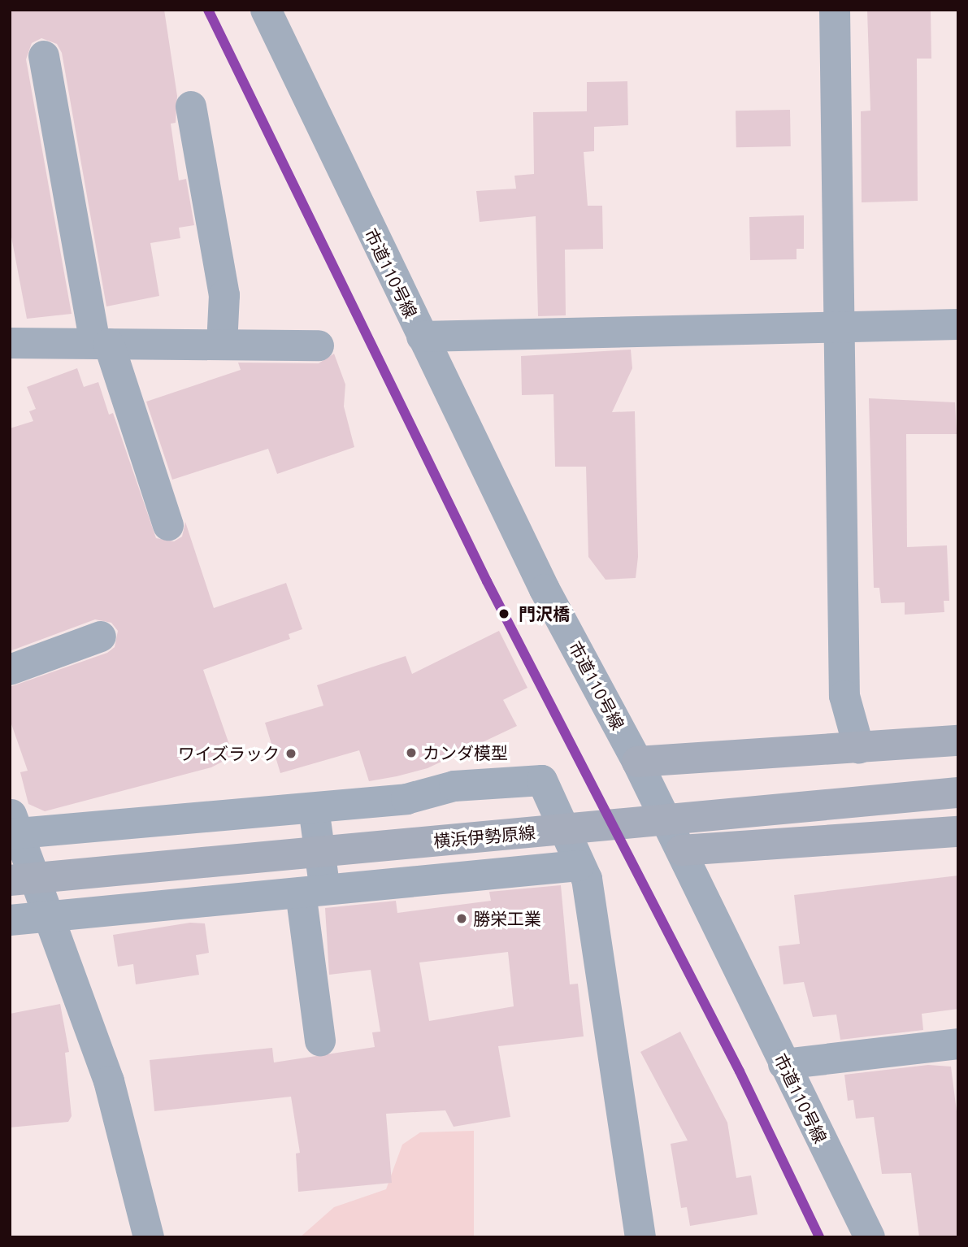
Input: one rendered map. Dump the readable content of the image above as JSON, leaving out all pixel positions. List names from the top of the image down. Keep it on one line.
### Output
{"streets":{"main road":["横浜伊勢原線"],"street":["市道110号線"]},"places":["門沢橋","カンダ模型","ワイズラック","勝栄工業"]}
